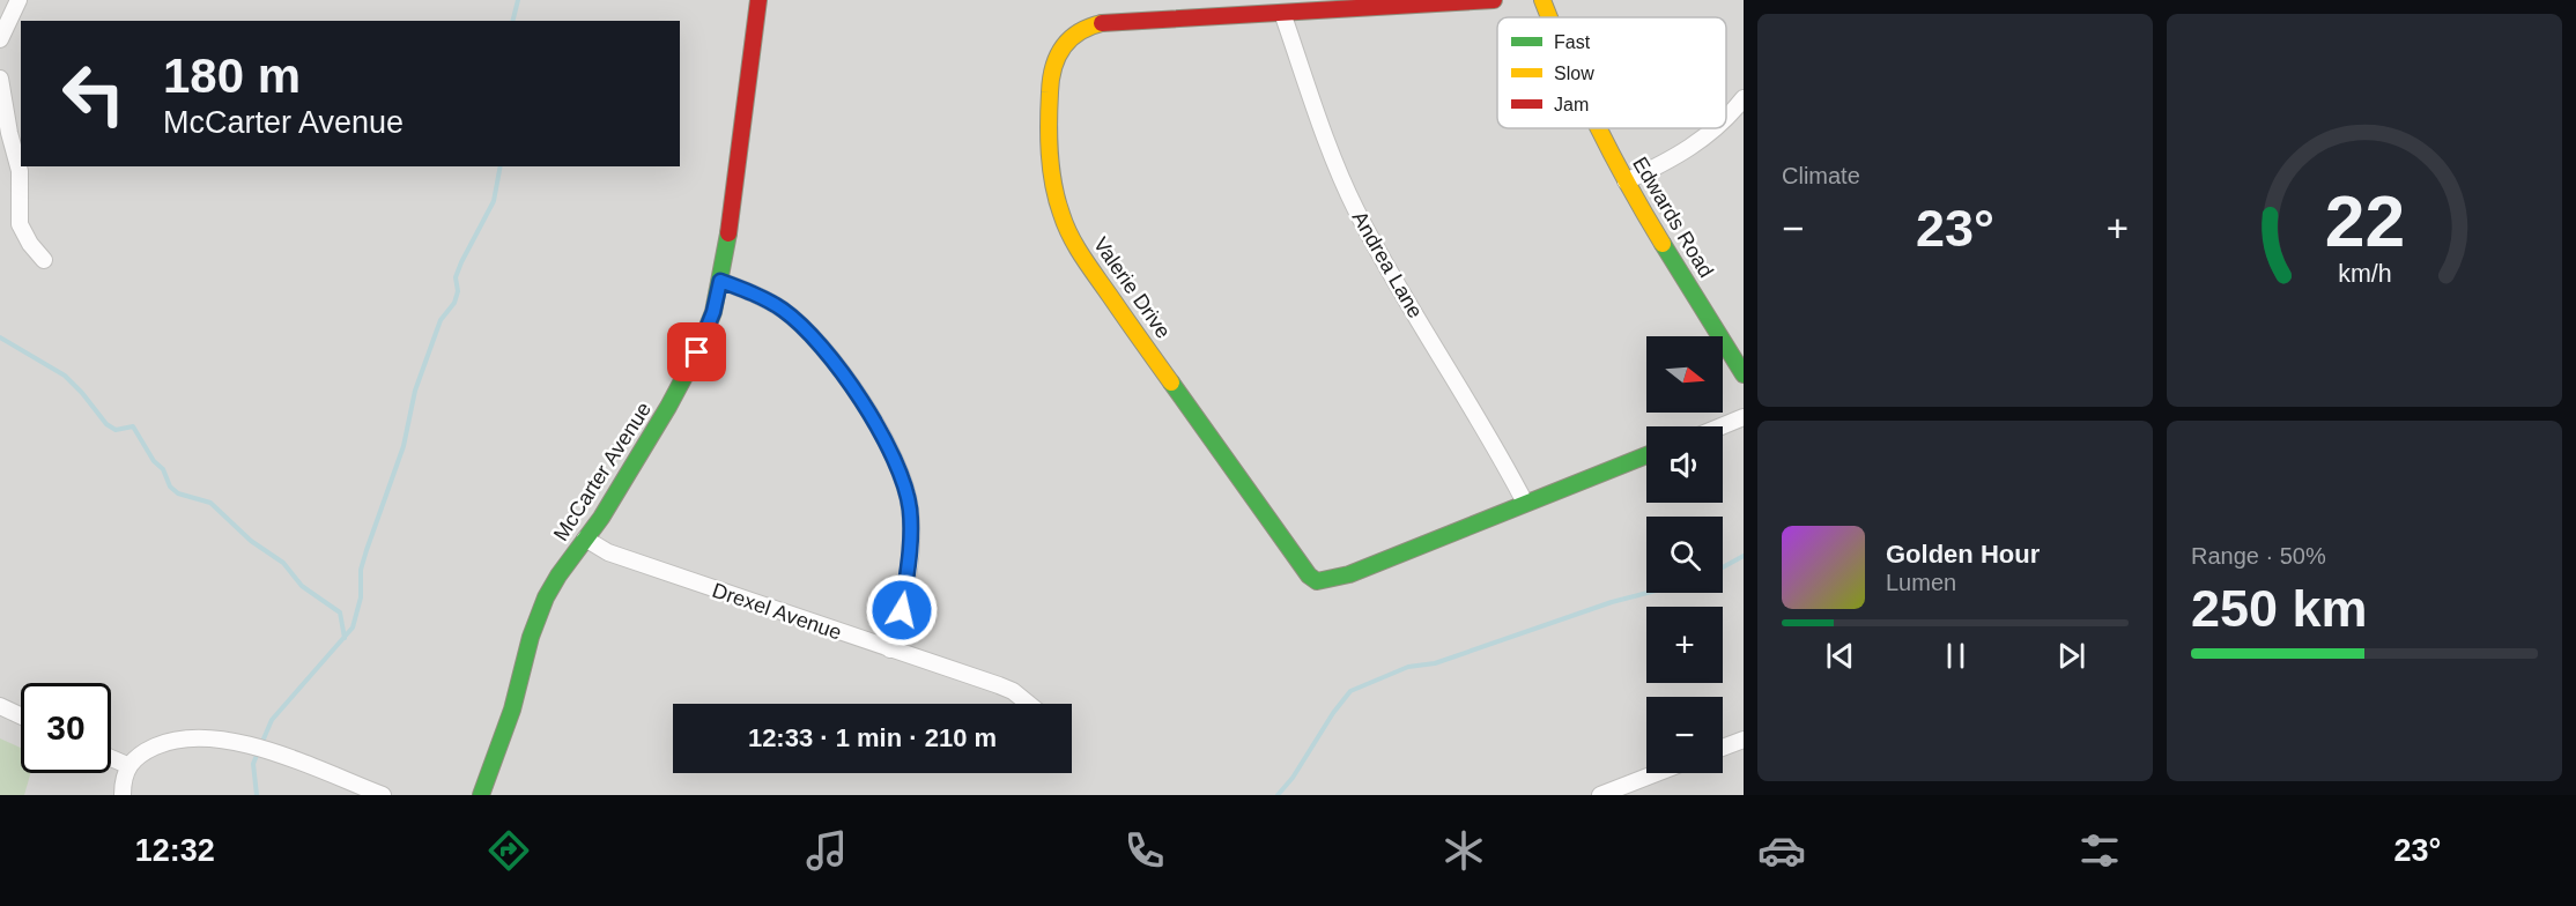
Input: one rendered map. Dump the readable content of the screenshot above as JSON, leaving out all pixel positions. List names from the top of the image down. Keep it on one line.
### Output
{"streets":{"street":["Edwards Road","Andrea Lane","Valerie Drive","McCarter Avenue","Drexel Avenue"]},"crossings":[["Andrea Lane","Valerie Drive"],["McCarter Avenue","Drexel Avenue"]],"legend":["Fast","Slow","Jam"],"north":"right","page":{"tile":["Climate",["Range · 50%","250 km"]],"turn":["180 m","McCarter Avenue"],"heat":["−","23°","+"],"map_buttons":["+","−"],"song":["Golden Hour","Lumen"],"limit":"30","trip":"12:33 · 1 min · 210 m","tabs":["12:32","23°"],"gauge":["22","km/h"]}}
